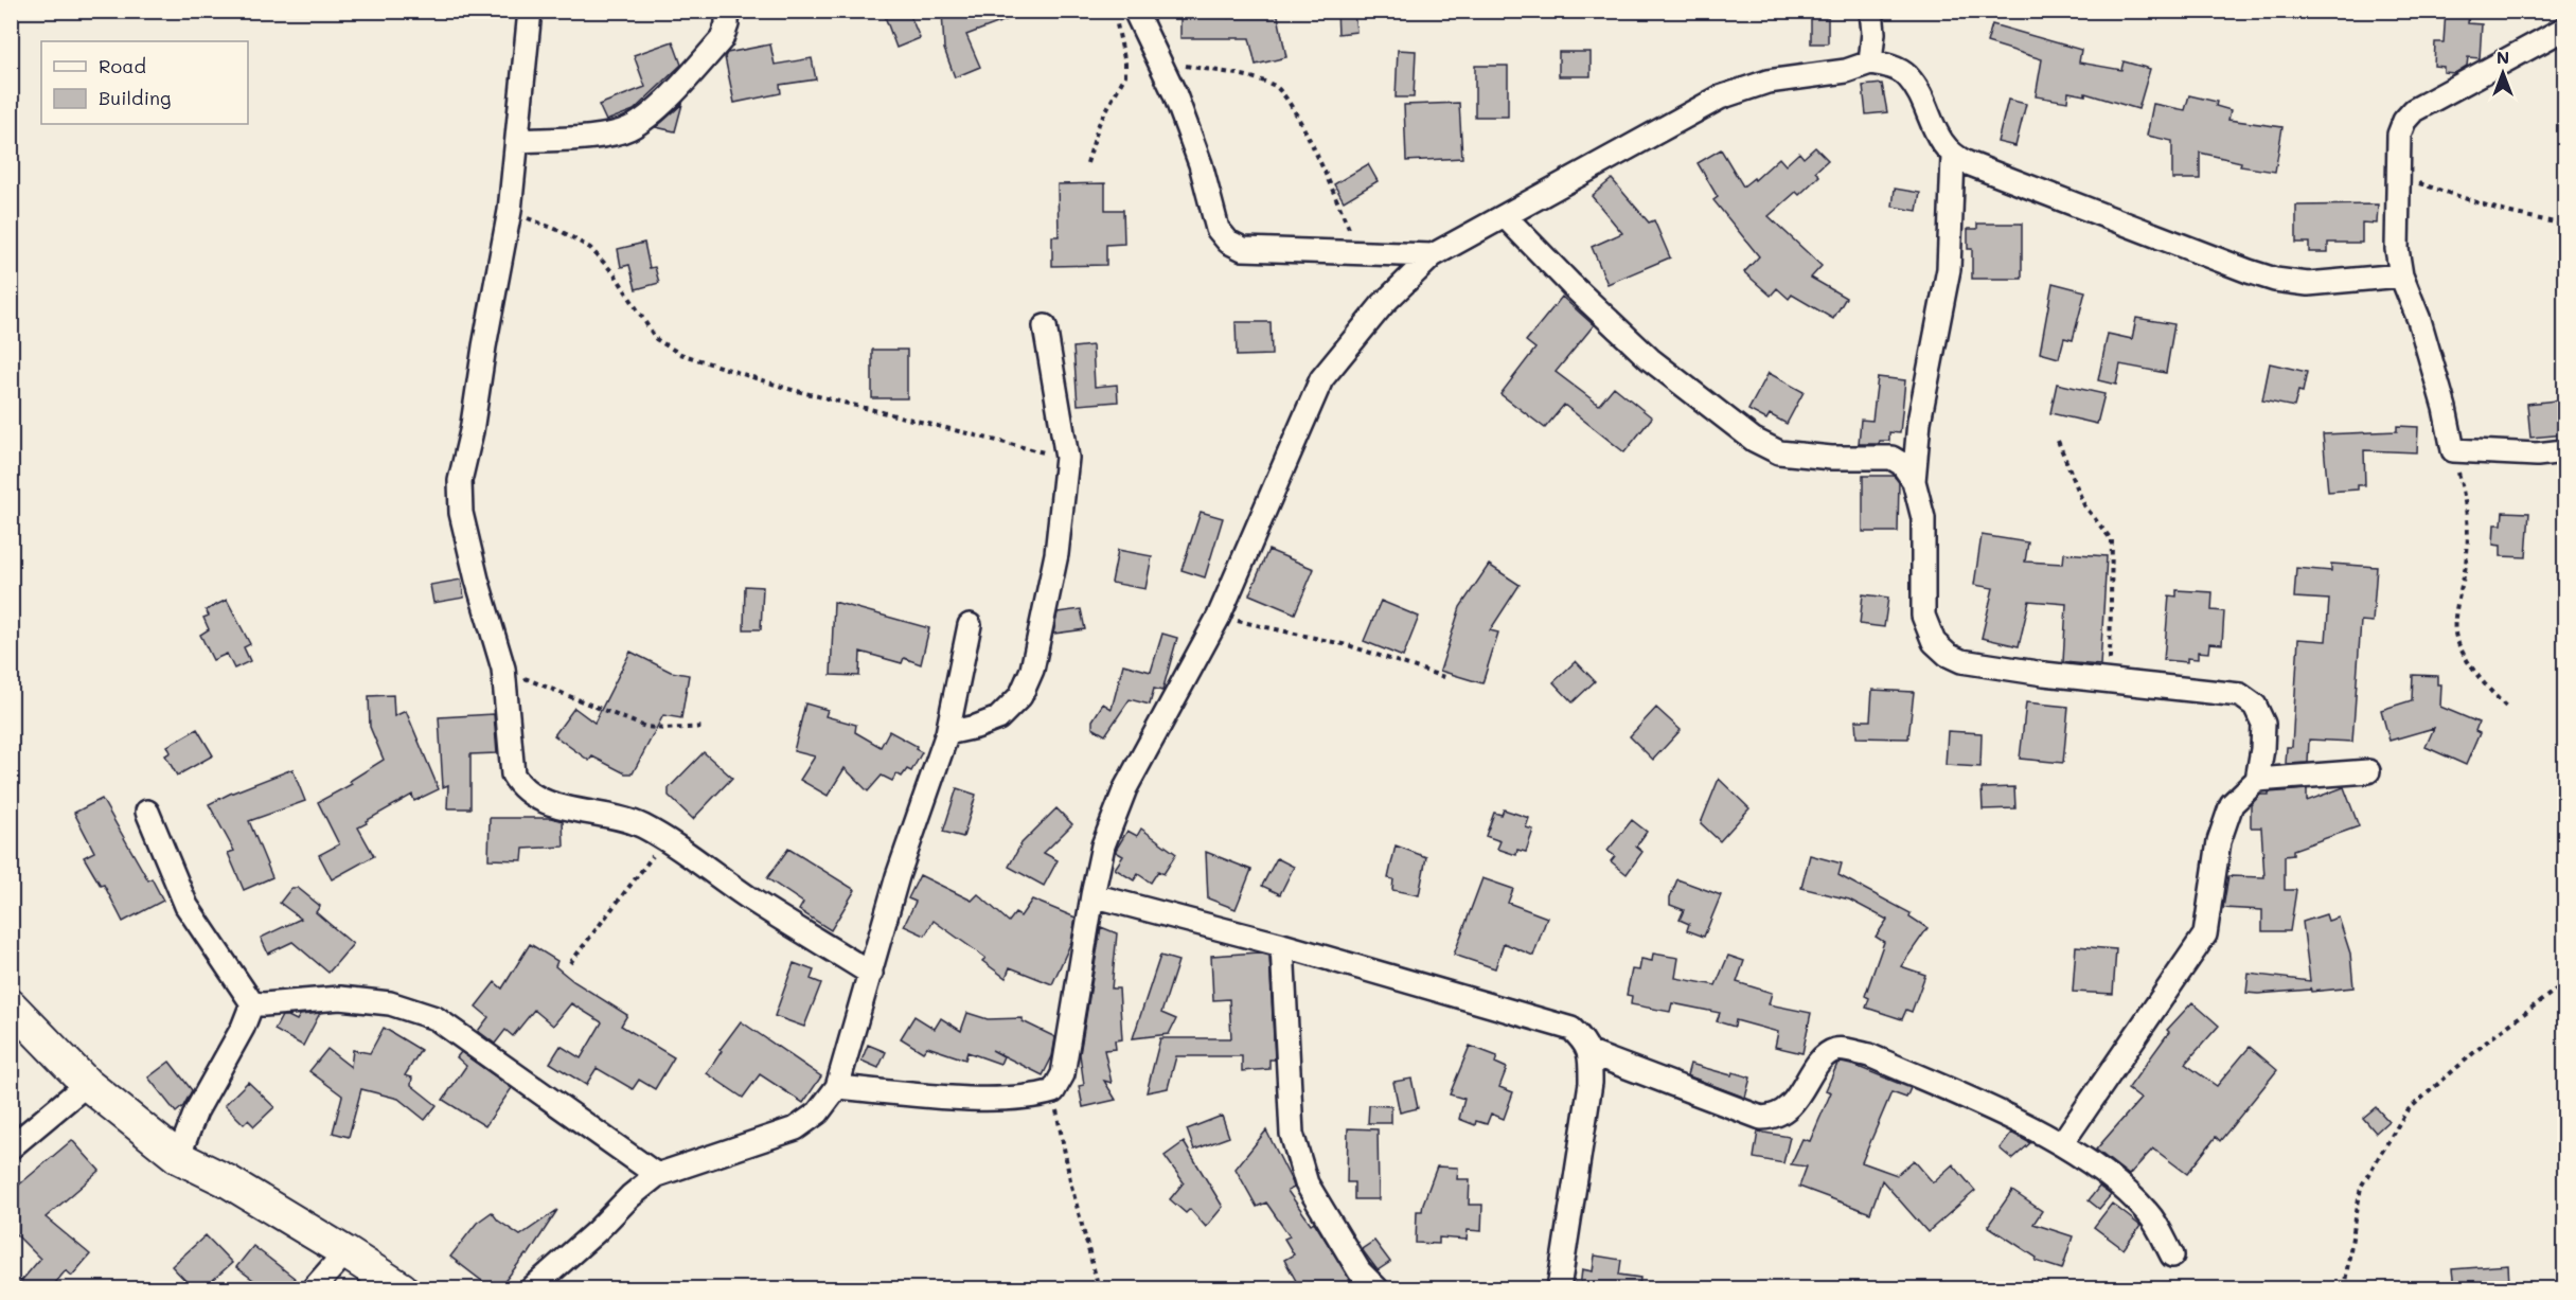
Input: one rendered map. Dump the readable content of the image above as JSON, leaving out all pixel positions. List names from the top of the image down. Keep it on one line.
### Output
{"legend":["Road","Building"],"north":"top"}
